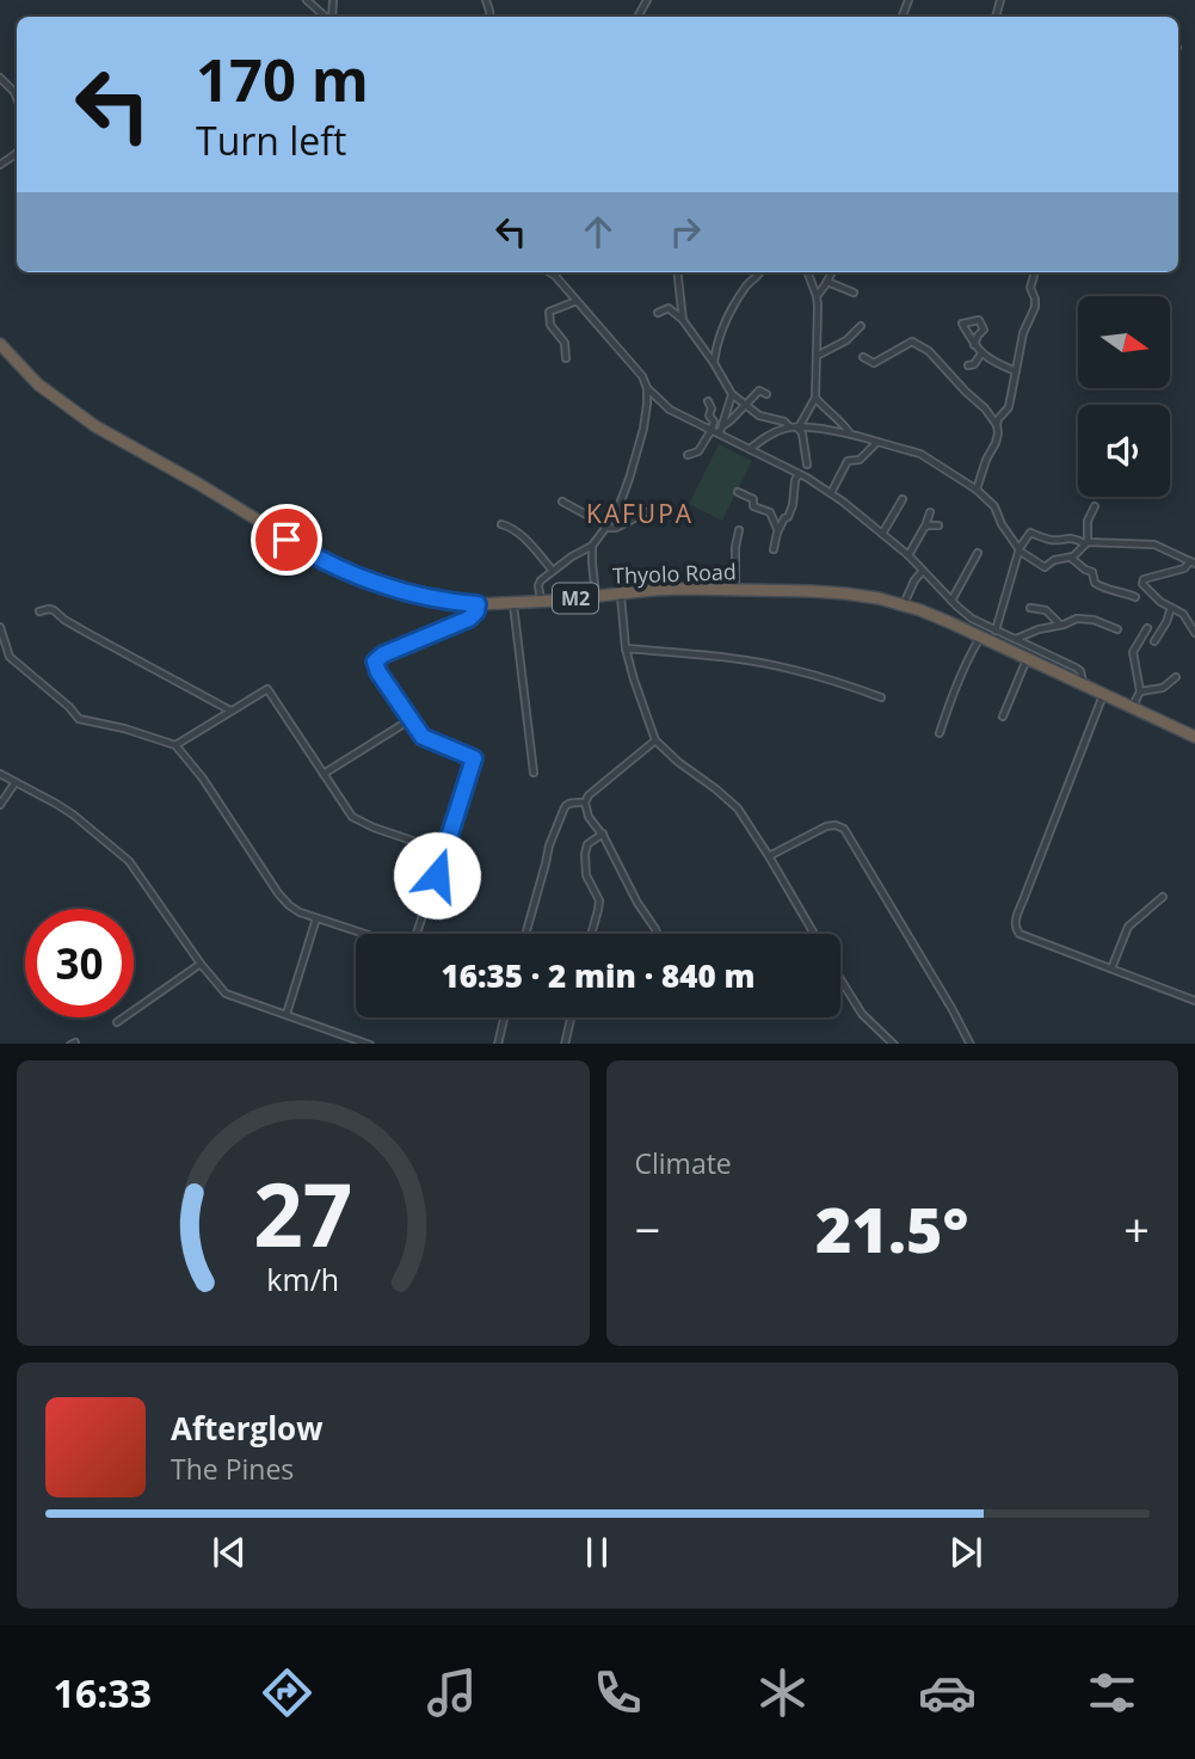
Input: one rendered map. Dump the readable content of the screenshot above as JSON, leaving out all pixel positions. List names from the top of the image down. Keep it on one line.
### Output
{"streets":{"highway":["Thyolo Road","M2"]},"districts":["KAFUPA"],"north":"right","page":{"turn":["170 m","Turn left"],"limit":"30","trip":"16:35 · 2 min · 840 m","tile":"Climate","heat":["−","21.5°","+"],"song":["Afterglow","The Pines"],"tabs":"16:33","gauge":["27","km/h"]}}
